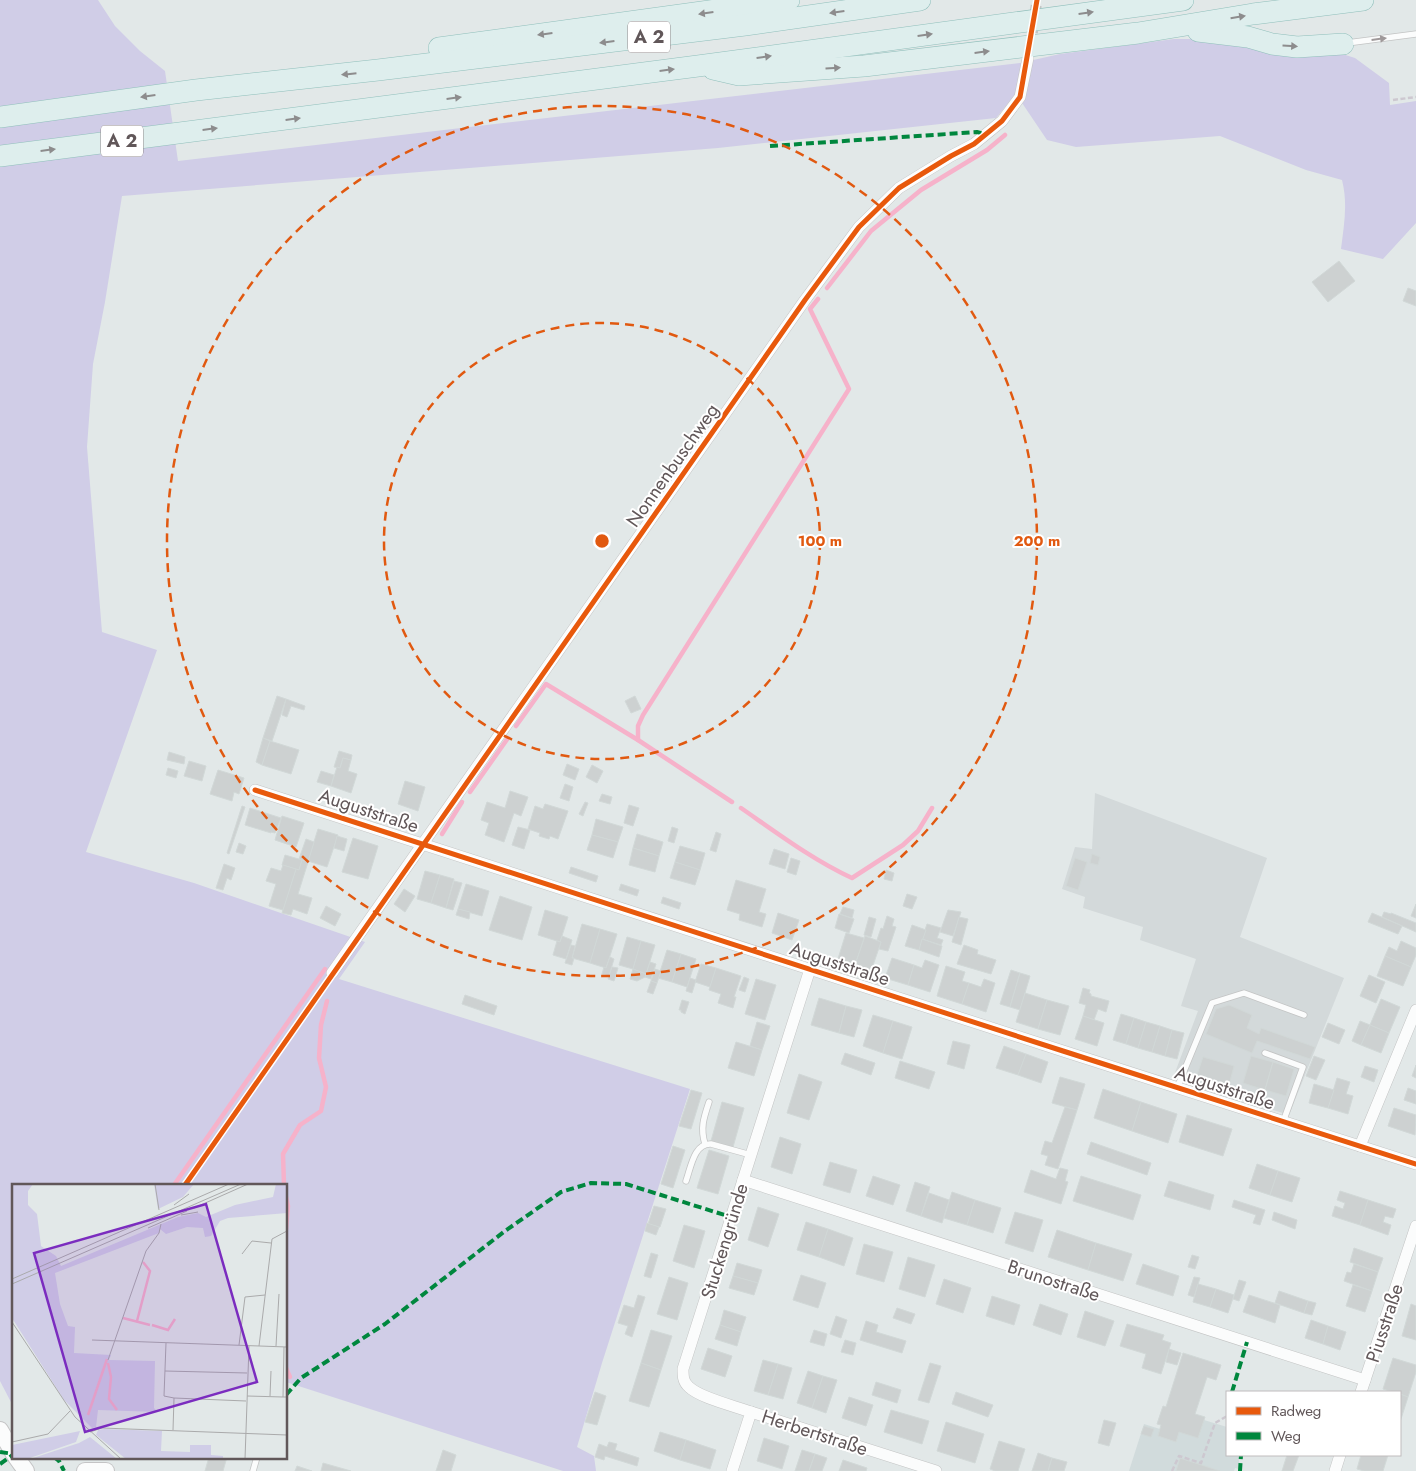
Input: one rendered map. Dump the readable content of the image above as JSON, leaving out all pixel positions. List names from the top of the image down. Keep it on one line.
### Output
{"streets":{"highway":["A 2"],"street":["Nonnenbuschweg","Auguststraße","Stuckengründe","Brunostraße","Piusstraße","Herbertstraße"]},"crossings":[["Nonnenbuschweg","Auguststraße"],["Auguststraße","Stuckengründe"],["Stuckengründe","Brunostraße"],["Stuckengründe","Herbertstraße"],["Brunostraße","Piusstraße"]],"legend":["Radweg","Weg"],"rings":["100 m","200 m"]}
